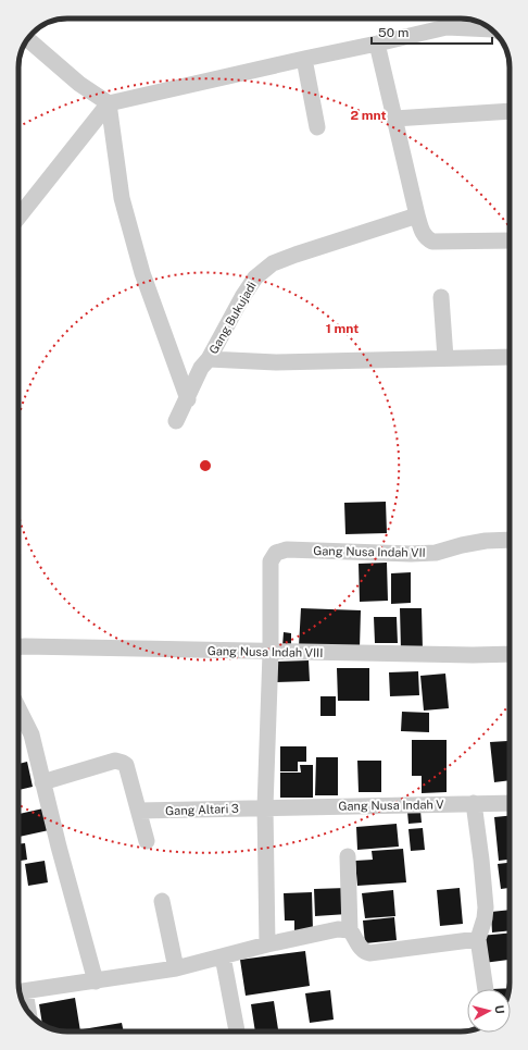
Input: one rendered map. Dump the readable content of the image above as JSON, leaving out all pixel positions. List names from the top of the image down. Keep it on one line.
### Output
{"streets":{"street":["Gang Bukujadi","Gang Nusa Indah VII","Gang Nusa Indah VIII","Gang Nusa Indah V","Gang Altari 3"]},"crossings":[["Gang Nusa Indah VII","Gang Nusa Indah VIII"],["Gang Nusa Indah V","Gang Altari 3"]],"scale_bar":"50 m","north":"right","rings":["2 mnt","1 mnt"]}
